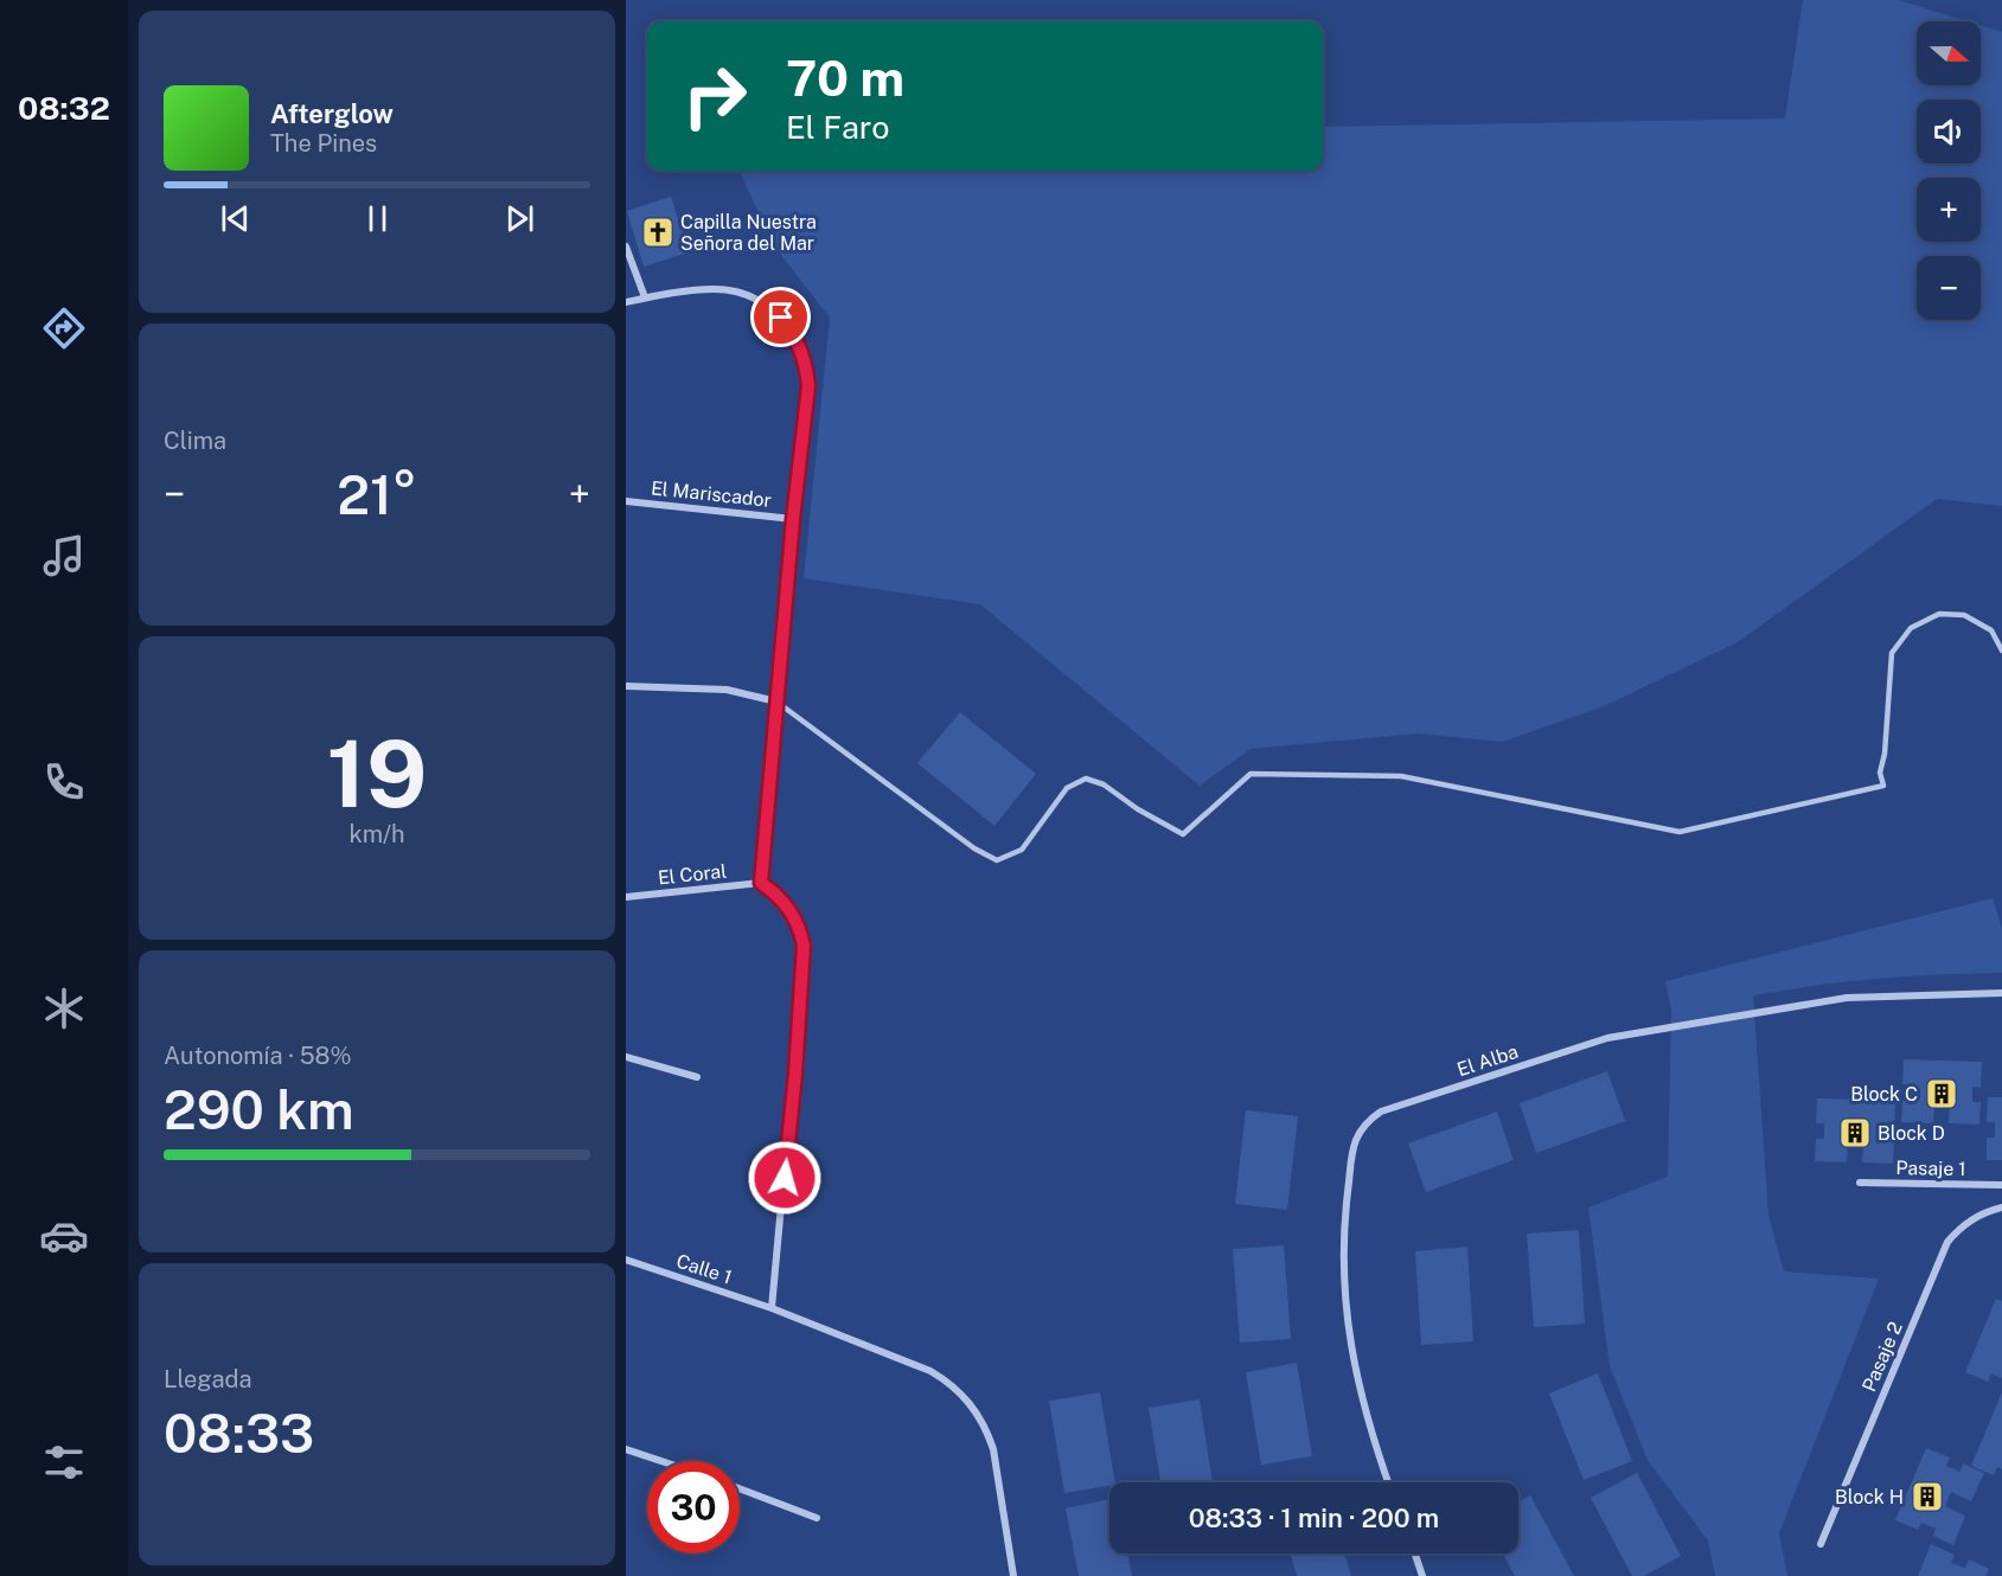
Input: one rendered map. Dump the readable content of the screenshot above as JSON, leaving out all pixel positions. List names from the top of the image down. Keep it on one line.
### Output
{"streets":{"street":["El Mariscador","El Coral","El Alba","Pasaje 1","Calle 1","Pasaje 2"]},"places":{"church":["Capilla Nuestra Señora del Mar"],"building":["Block C","Block D","Block H"]},"north":"right","page":{"tabs":"08:32","map_buttons":["+","−"],"turn":["70 m","El Faro"],"song":["Afterglow","The Pines"],"tile":["Clima",["19","km/h"],["Autonomía · 58%","290 km"],["Llegada","08:33"]],"heat":["−","21°","+"],"limit":"30","trip":"08:33 · 1 min · 200 m"}}
